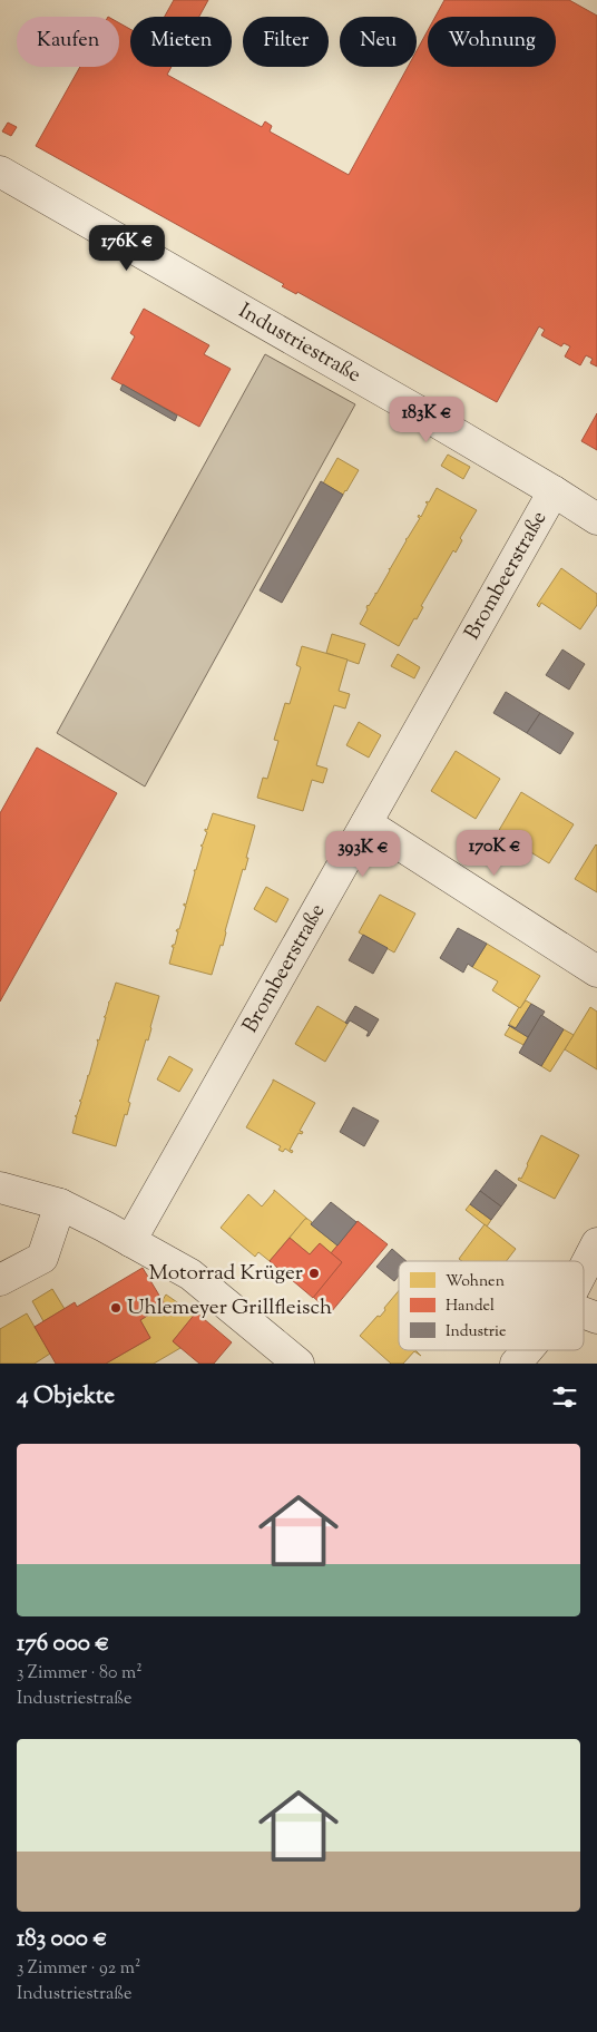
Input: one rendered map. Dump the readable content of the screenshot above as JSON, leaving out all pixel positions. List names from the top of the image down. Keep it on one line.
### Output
{"streets":{"street":["Industriestraße","Brombeerstraße"]},"crossings":[["Industriestraße","Brombeerstraße"]],"places":["Motorrad Krüger","Uhlemeyer Grillfleisch"],"legend":["Wohnen","Handel","Industrie"],"page":{"chip":["Kaufen","Mieten","Filter","Neu","Wohnung"],"price":["176K €","183K €","170K €","393K €"],"heading":"4 Objekte","list":[{"name":"176 000 €","note":"3 Zimmer · 80 m² · Industriestraße"},{"name":"183 000 €","note":"3 Zimmer · 92 m² · Industriestraße"}]}}
